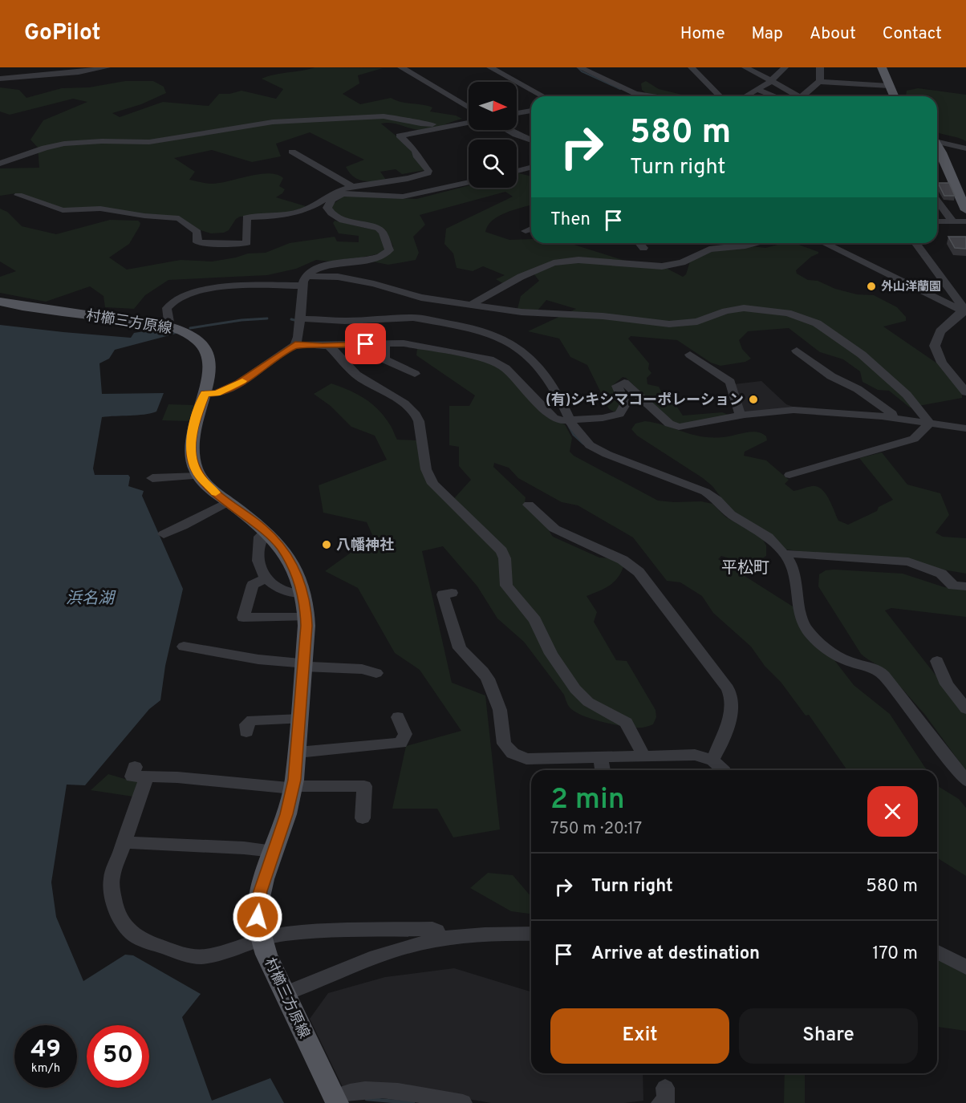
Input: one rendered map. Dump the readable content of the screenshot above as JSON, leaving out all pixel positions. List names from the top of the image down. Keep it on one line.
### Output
{"streets":{"main road":["村櫛三方原線"]},"districts":["平松町"],"water":["浜名湖"],"places":["外山洋蘭園","(有)シキシマコーポレーション","八幡神社"],"north":"right","page":{"header":"GoPilot","nav":["Home","Map","About","Contact"],"turn":["580 m","Turn right"],"then":"Then","heading":["2 min","750 m · 20:17"],"list":[{"name":"Turn right","value":"580 m"},{"name":"Arrive at destination","value":"170 m"}],"buttons":["Exit","Share"],"speed":"49 km/h","limit":"50"}}
